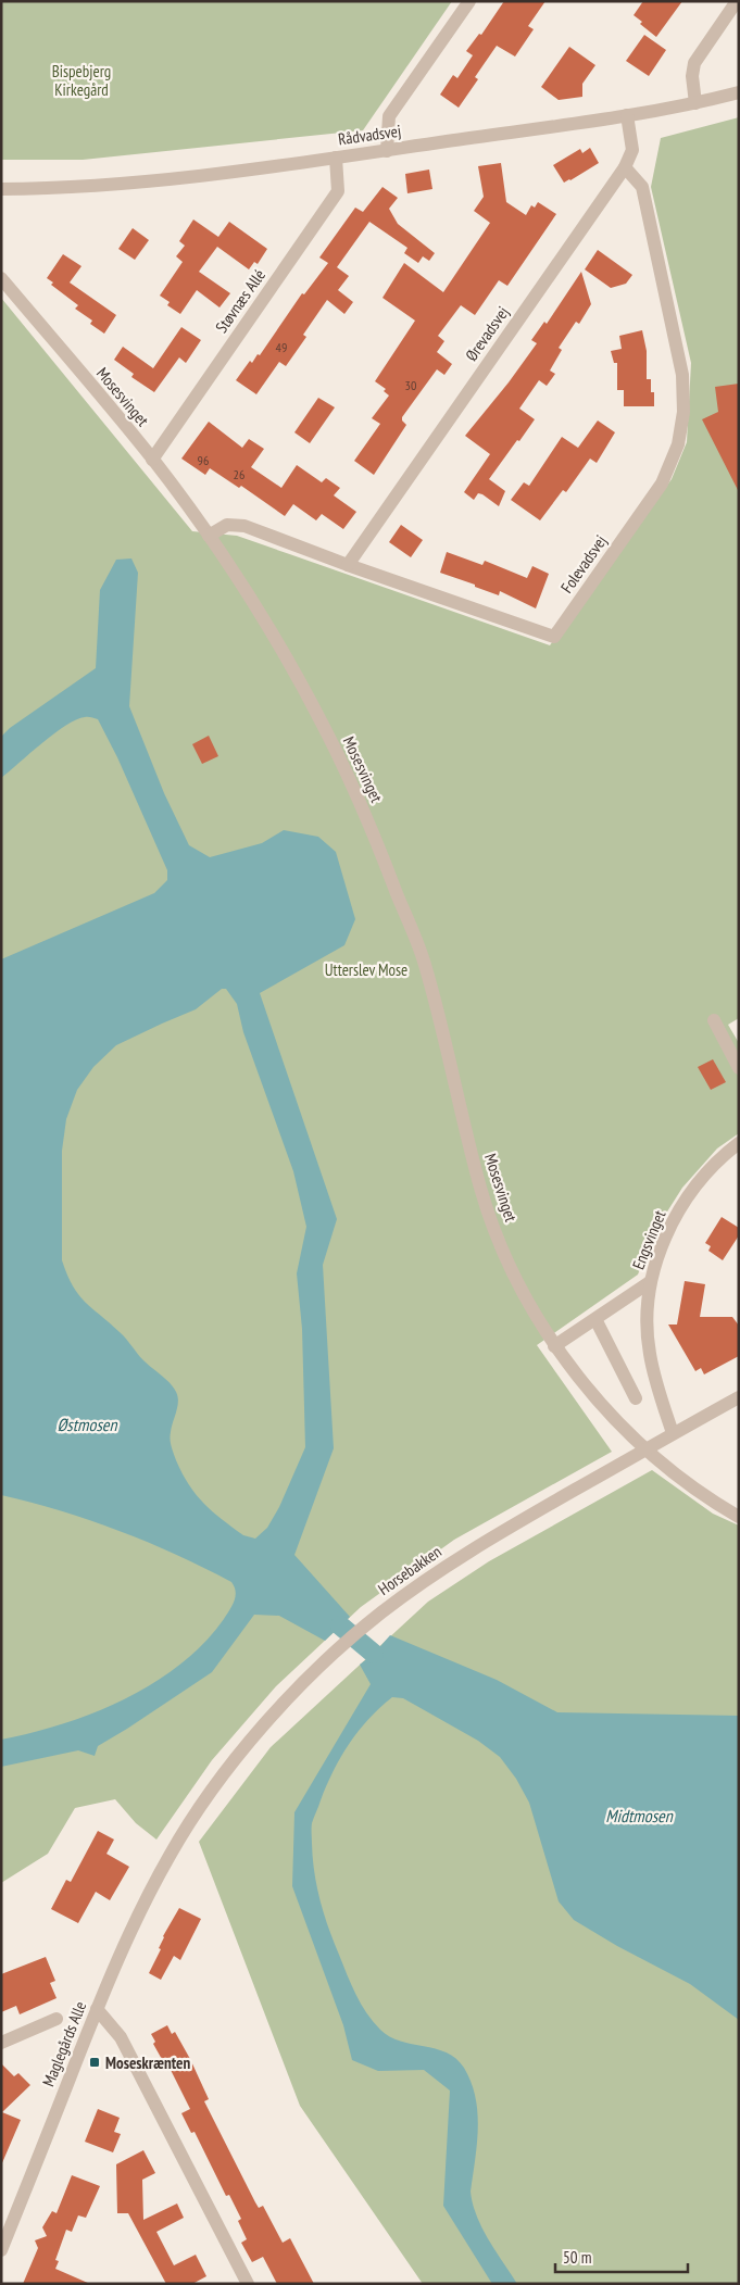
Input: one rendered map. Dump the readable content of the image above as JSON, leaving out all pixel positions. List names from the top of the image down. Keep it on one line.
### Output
{"streets":{"street":["Rådvadsvej","Støvnæs Allé","Ørevadsvej","Mosesvinget","Folevadsvej","Engsvinget","Horsebakken","Maglegårds Alle"]},"crossings":[["Rådvadsvej","Støvnæs Allé"],["Rådvadsvej","Ørevadsvej"],["Støvnæs Allé","Mosesvinget"],["Ørevadsvej","Folevadsvej"],["Mosesvinget","Folevadsvej"],["Mosesvinget","Horsebakken"],["Engsvinget","Horsebakken"],["Horsebakken","Maglegårds Alle"]],"water":["Østmosen","Midtmosen"],"parks":["Bispebjerg Kirkegård","Utterslev Mose"],"places":{"transit":["Moseskrænten"]},"house_numbers":["49","30","96","26"],"scale_bar":"50 m"}
